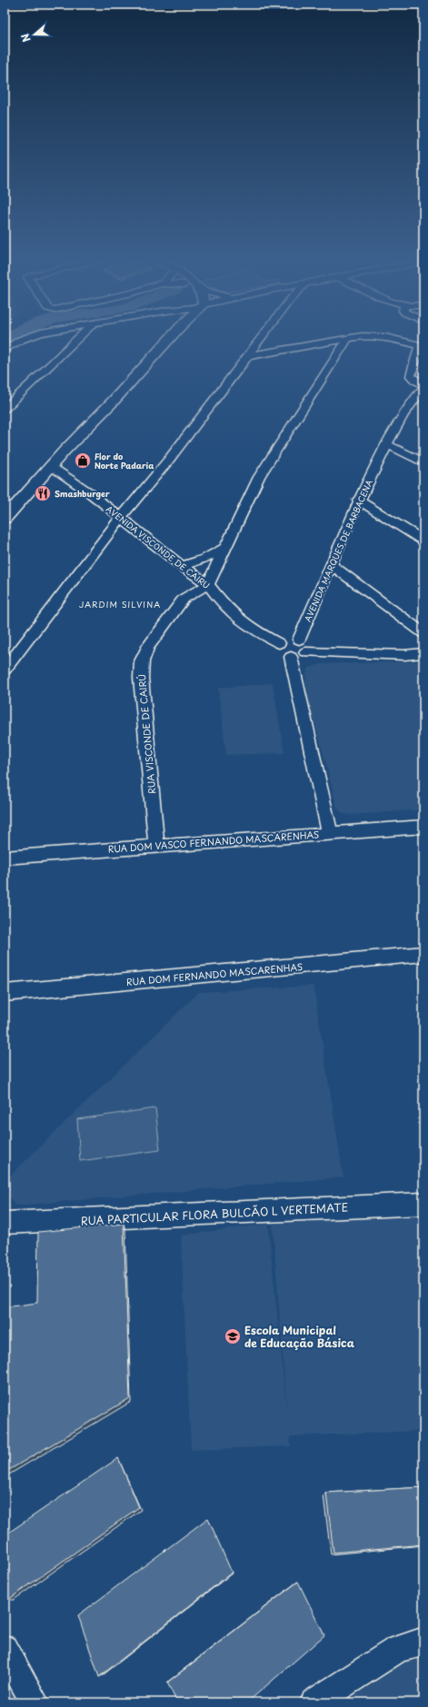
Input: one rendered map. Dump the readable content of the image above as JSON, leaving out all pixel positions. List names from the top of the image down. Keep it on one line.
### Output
{"streets":{"street":["AVENIDA VISCONDE DE CAIRU","AVENIDA MARQUES DE BARBACENA","RUA VISCONDE DE CAIRÚ","RUA DOM VASCO FERNANDO MASCARENHAS","RUA DOM FERNANDO MASCARENHAS","RUA PARTICULAR FLORA BULCÃO L VERTEMATE"]},"crossings":[["AVENIDA VISCONDE DE CAIRU","AVENIDA MARQUES DE BARBACENA"],["AVENIDA VISCONDE DE CAIRU","RUA VISCONDE DE CAIRÚ"],["RUA VISCONDE DE CAIRÚ","RUA DOM VASCO FERNANDO MASCARENHAS"]],"districts":["JARDIM SILVINA"],"places":{"shop":["Flor do Norte Padaria"],"restaurant":["Smashburger"],"school or university":["Escola Municipal de Educação Básica"]},"north":"left"}
